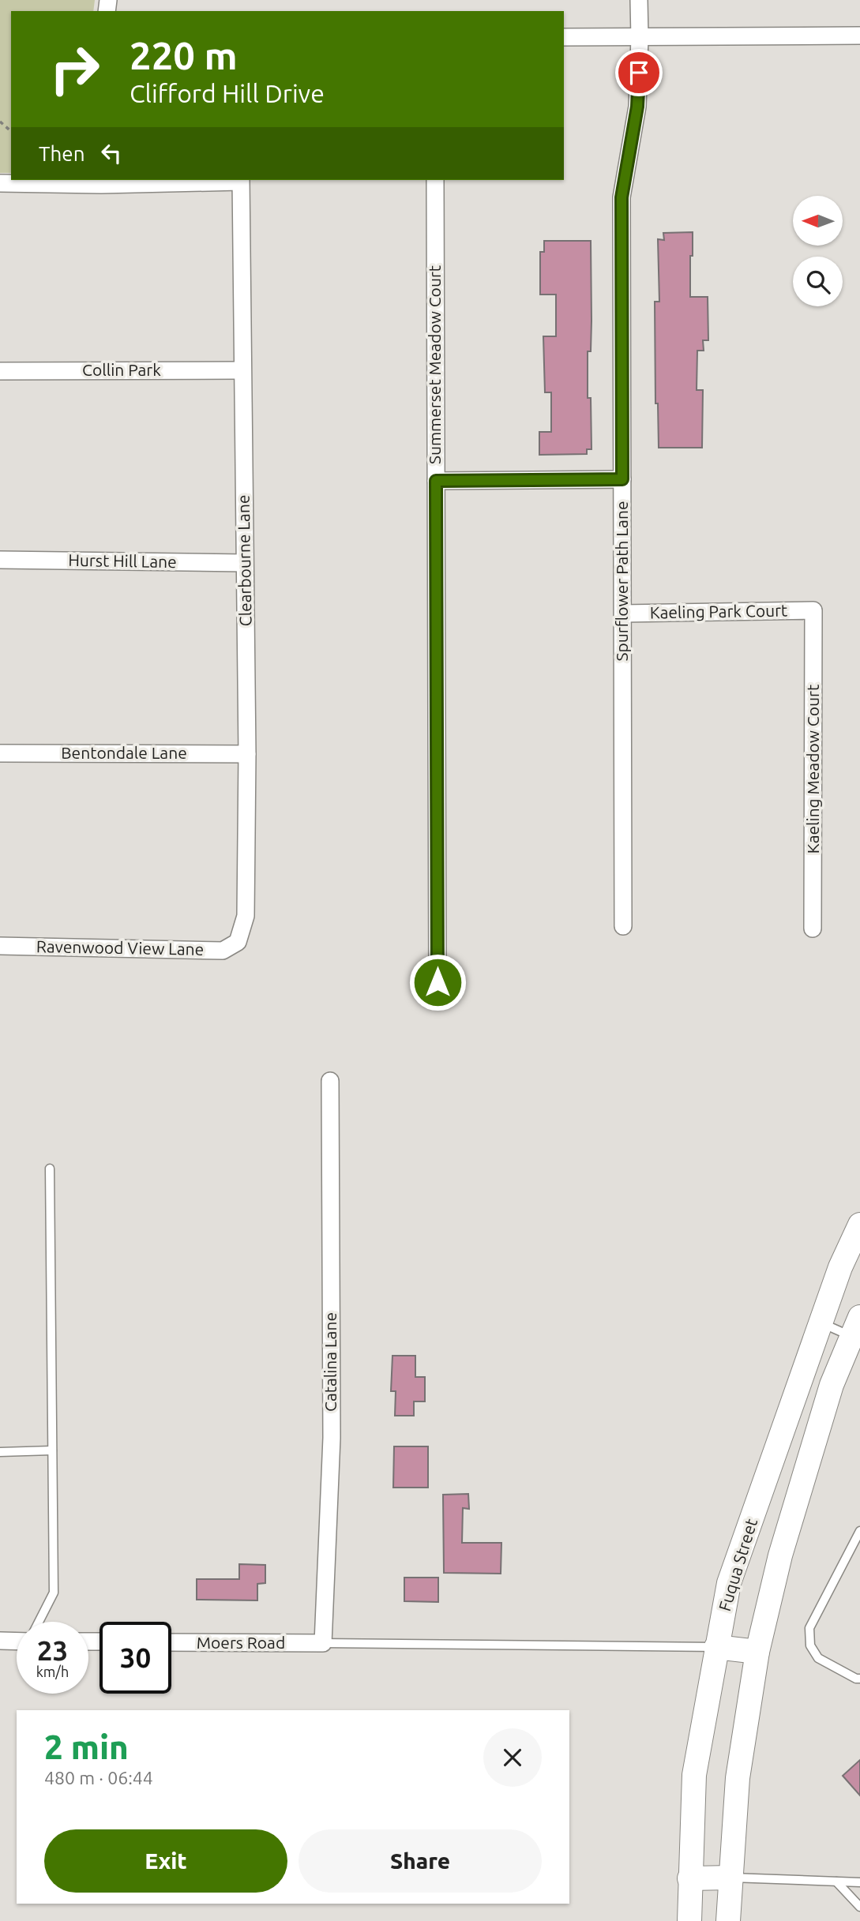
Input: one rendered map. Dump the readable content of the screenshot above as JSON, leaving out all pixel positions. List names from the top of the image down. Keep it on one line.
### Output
{"streets":{"main road":["Fuqua Street"],"street":["Summerset Meadow Court","Collin Park","Clearbourne Lane","Hurst Hill Lane","Spurflower Path Lane","Kaeling Park Court","Bentondale Lane","Kaeling Meadow Court","Ravenwood View Lane","Catalina Lane","Moers Road"]},"crossings":[["Collin Park","Clearbourne Lane"],["Clearbourne Lane","Hurst Hill Lane"],["Clearbourne Lane","Bentondale Lane"],["Clearbourne Lane","Ravenwood View Lane"],["Spurflower Path Lane","Kaeling Park Court"],["Kaeling Park Court","Kaeling Meadow Court"],["Catalina Lane","Moers Road"]],"north":"left","page":{"turn":["220 m","Clifford Hill Drive"],"then":"Then","speed":"23 km/h","limit":"30","heading":["2 min","480 m · 06:44"],"buttons":["Exit","Share"]}}
